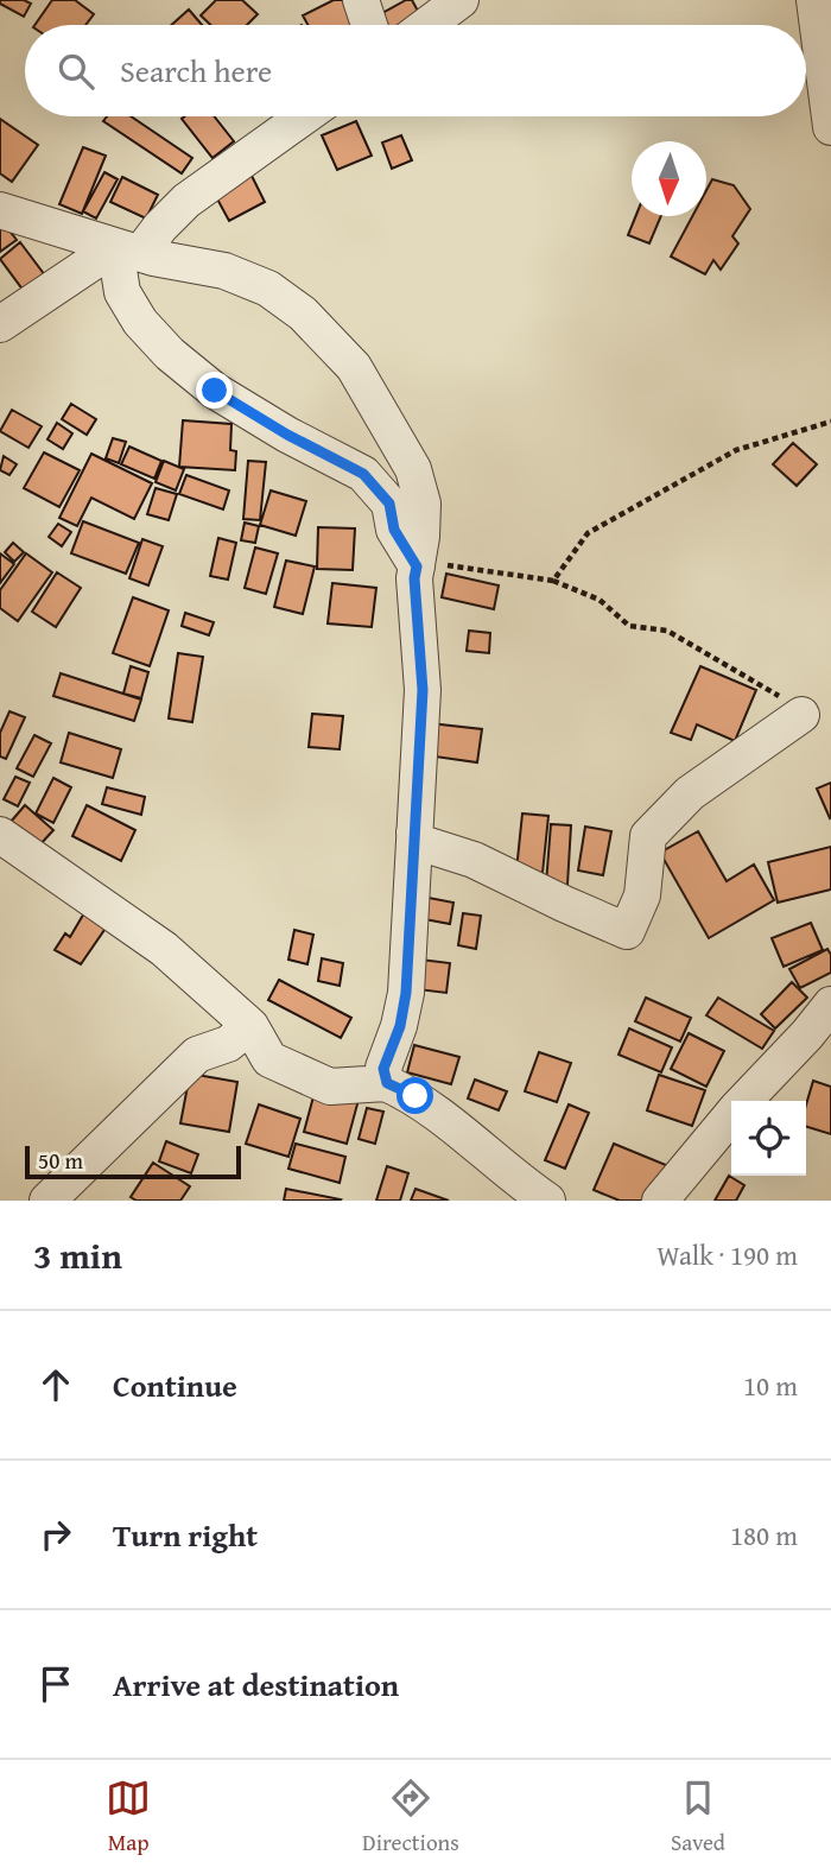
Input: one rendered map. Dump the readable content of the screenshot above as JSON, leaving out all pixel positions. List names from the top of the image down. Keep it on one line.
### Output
{"scale_bar":"50 m","north":"bottom","page":{"search":"Search here","scale":"50 m","heading":["3 min","Walk · 190 m"],"list":[["Continue","10 m"],["Turn right","180 m"],"Arrive at destination"],"nav":["Map","Directions","Saved"]}}
